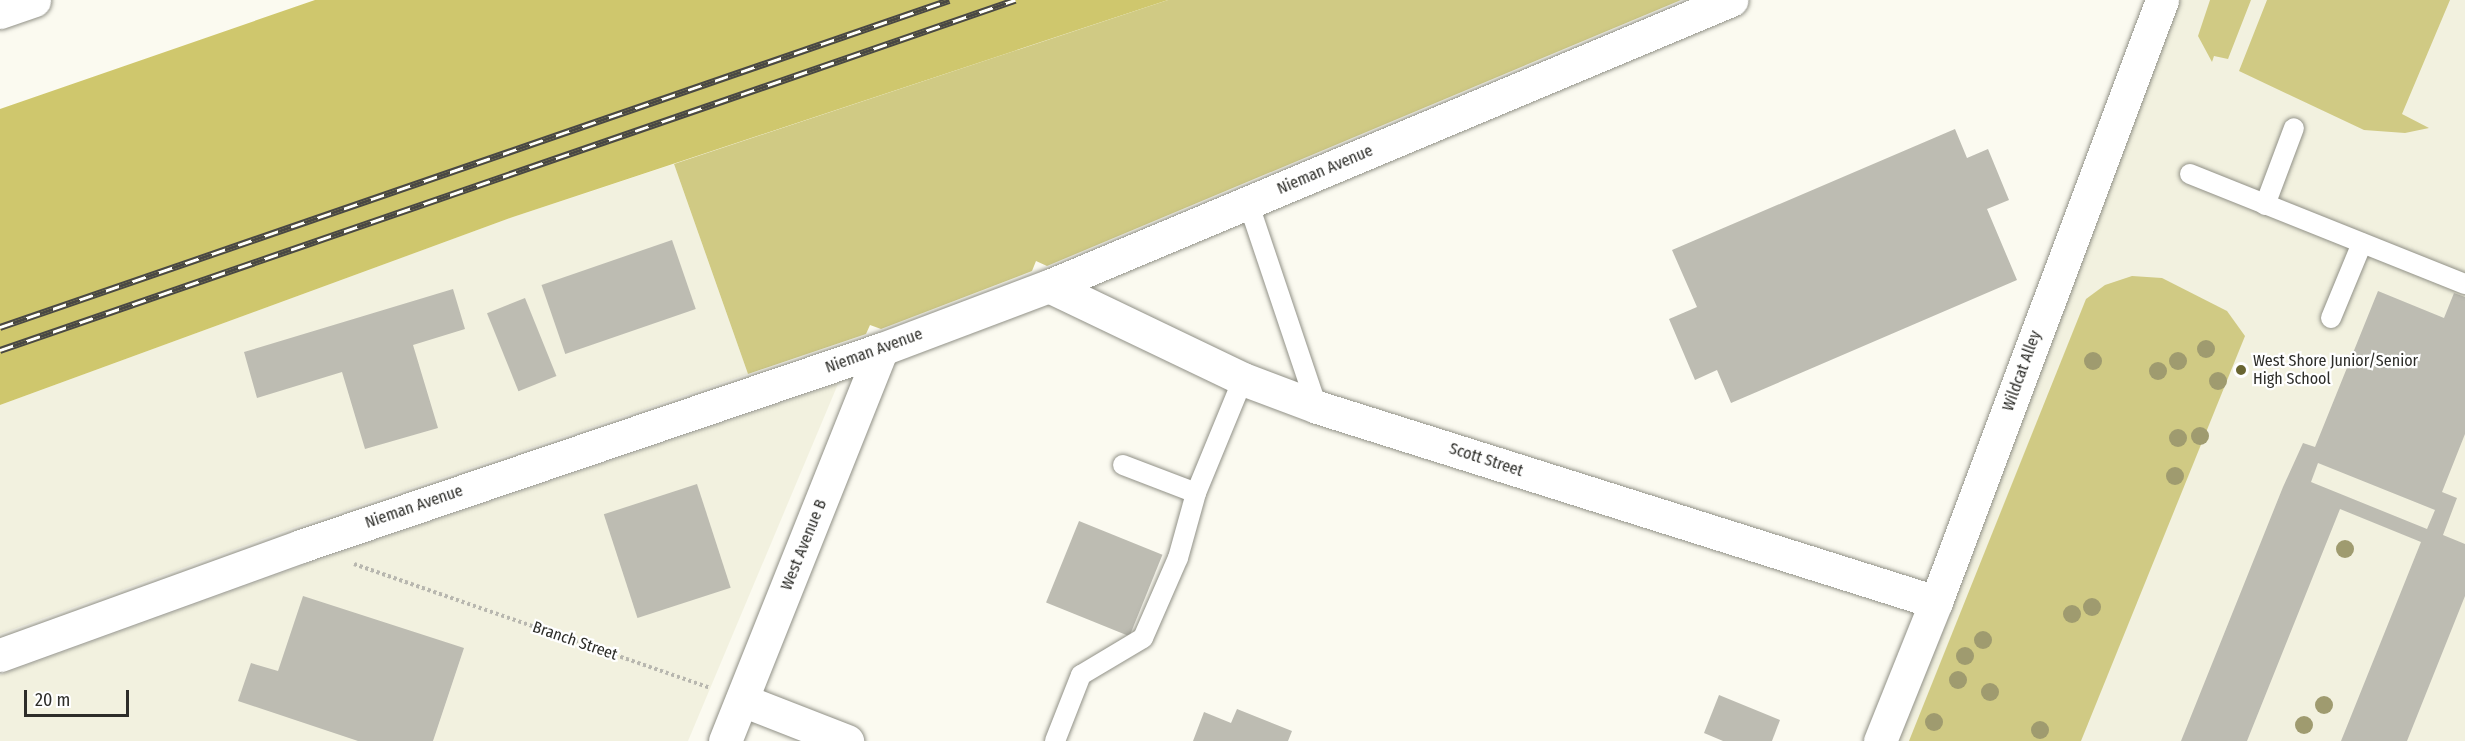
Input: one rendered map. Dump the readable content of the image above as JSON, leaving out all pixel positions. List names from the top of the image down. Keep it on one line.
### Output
{"streets":{"street":["Nieman Avenue","Wildcat Alley","Scott Street","West Avenue B"],"path":["Branch Street"]},"crossings":[["Nieman Avenue","Scott Street"],["Nieman Avenue","West Avenue B"],["Nieman Avenue","Branch Street"],["Wildcat Alley","Scott Street"],["West Avenue B","Branch Street"]],"places":["West Shore Junior/Senior High School"],"scale_bar":"20 m"}
